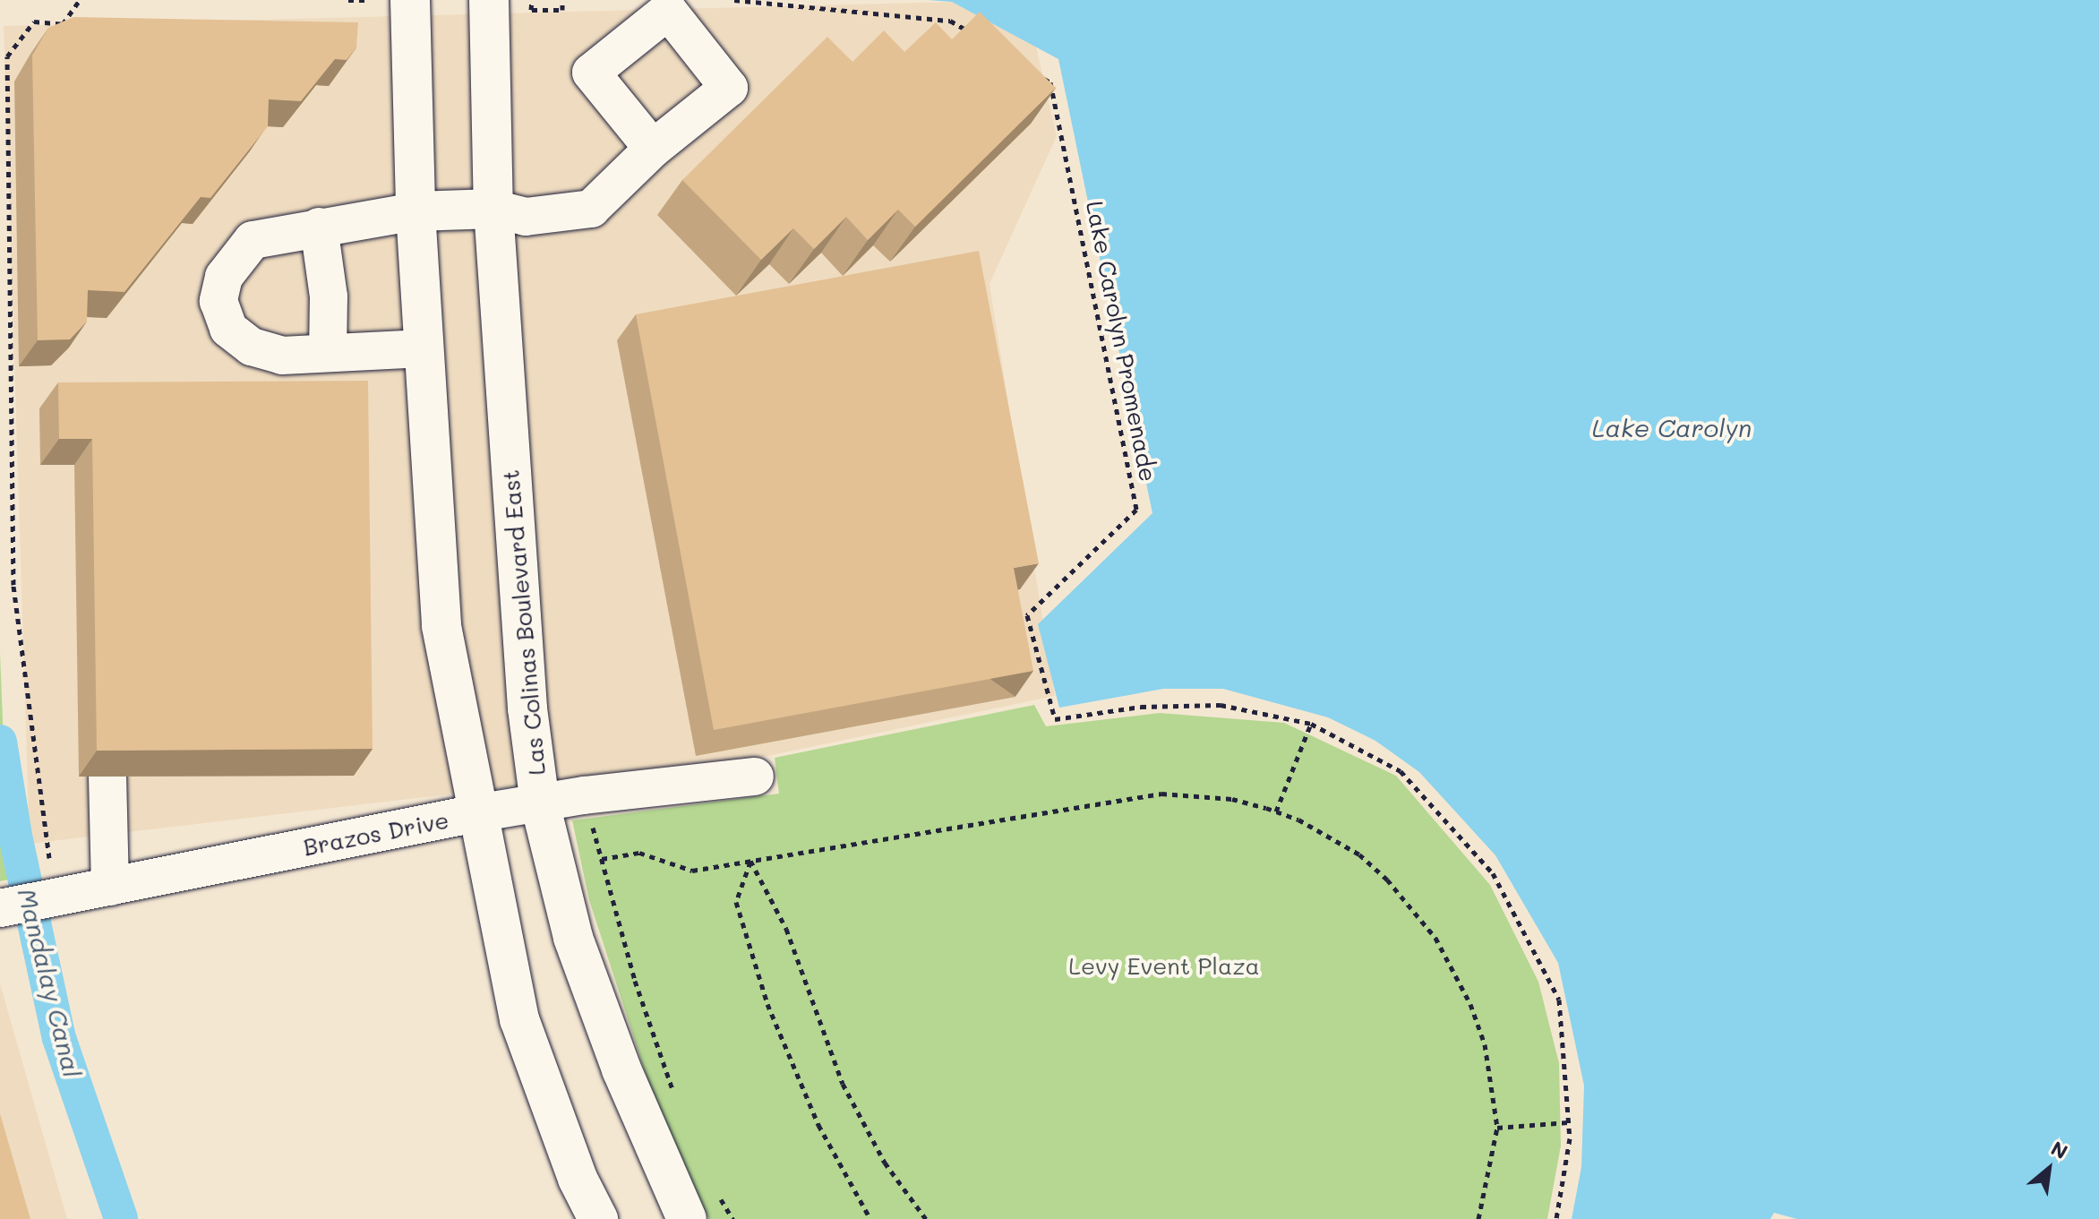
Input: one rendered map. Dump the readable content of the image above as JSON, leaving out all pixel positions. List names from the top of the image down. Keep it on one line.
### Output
{"streets":{"main road":["Las Colinas Boulevard East"],"street":["Brazos Drive"],"path":["Lake Carolyn Promenade"]},"crossings":[["Las Colinas Boulevard East","Brazos Drive"]],"water":["Lake Carolyn","Mandalay Canal"],"parks":["Levy Event Plaza"],"north":"top right"}
